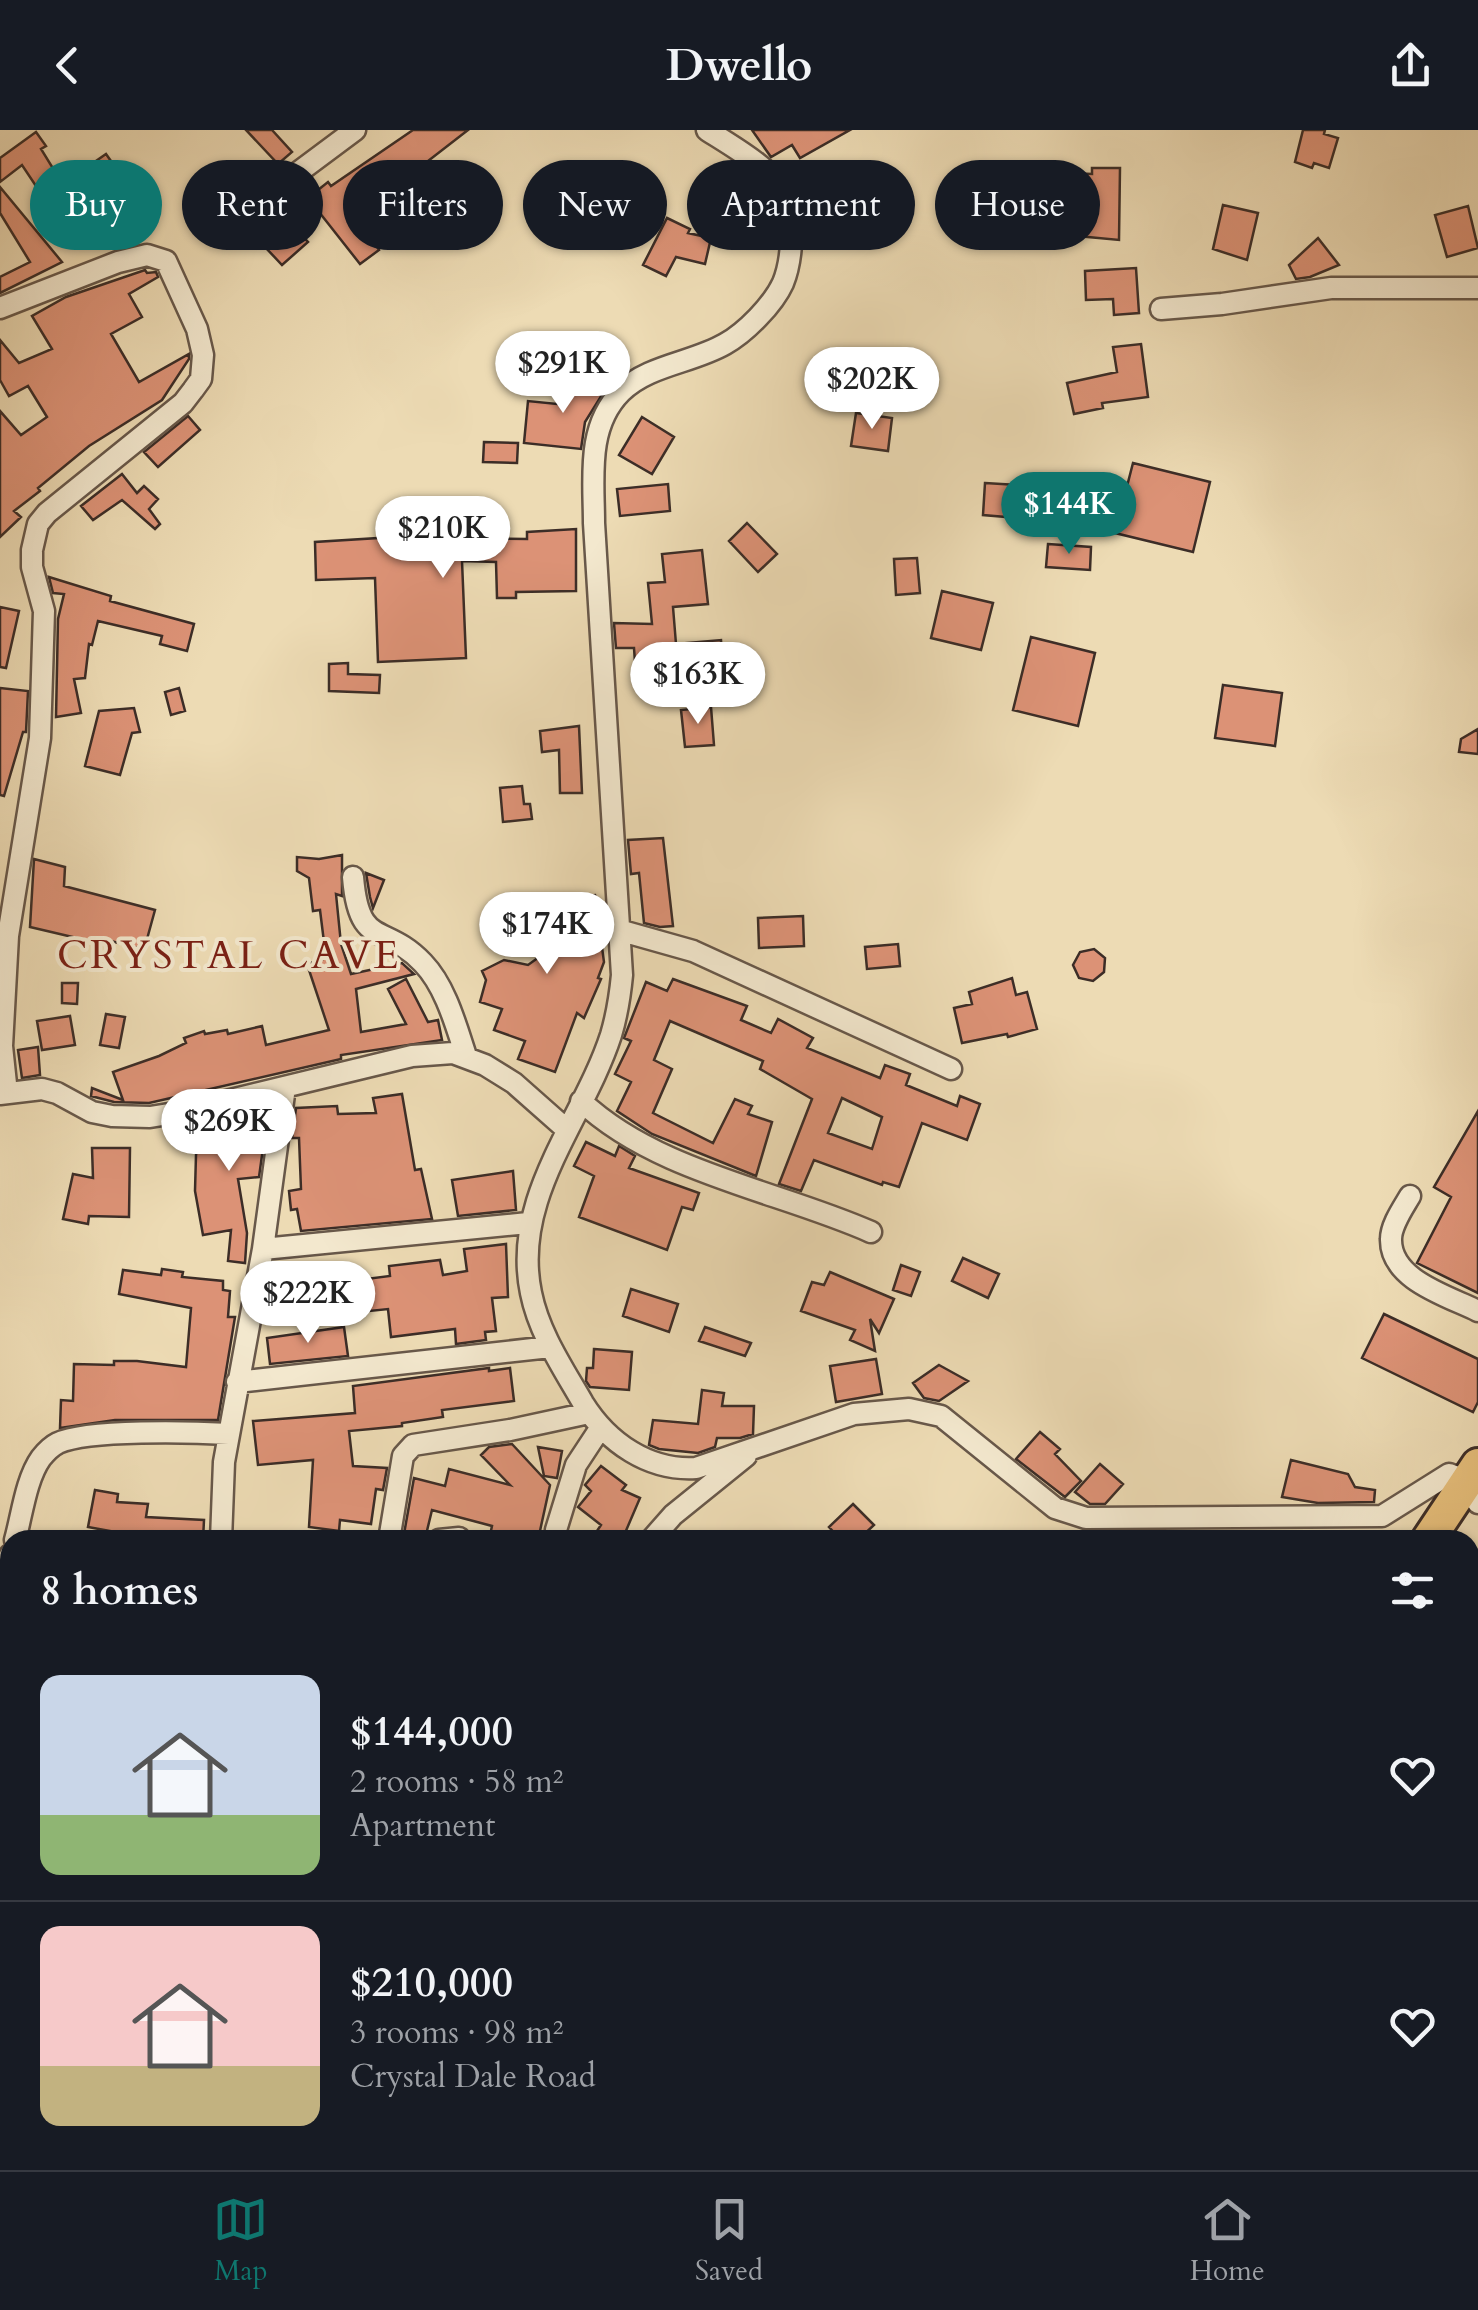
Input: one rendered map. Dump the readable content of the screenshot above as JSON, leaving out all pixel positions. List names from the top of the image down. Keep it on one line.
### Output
{"districts":["CRYSTAL CAVE"],"page":{"header":"Dwello","chip":["Buy","Rent","Filters","New","Apartment","House"],"price":["$291K","$202K","$144K","$210K","$163K","$174K","$269K","$222K"],"heading":"8 homes","list":[{"name":"$144,000","note":"2 rooms · 58 m² · Apartment"},{"name":"$210,000","note":"3 rooms · 98 m² · Crystal Dale Road"}],"tabs":["Map","Saved","Home"]}}
